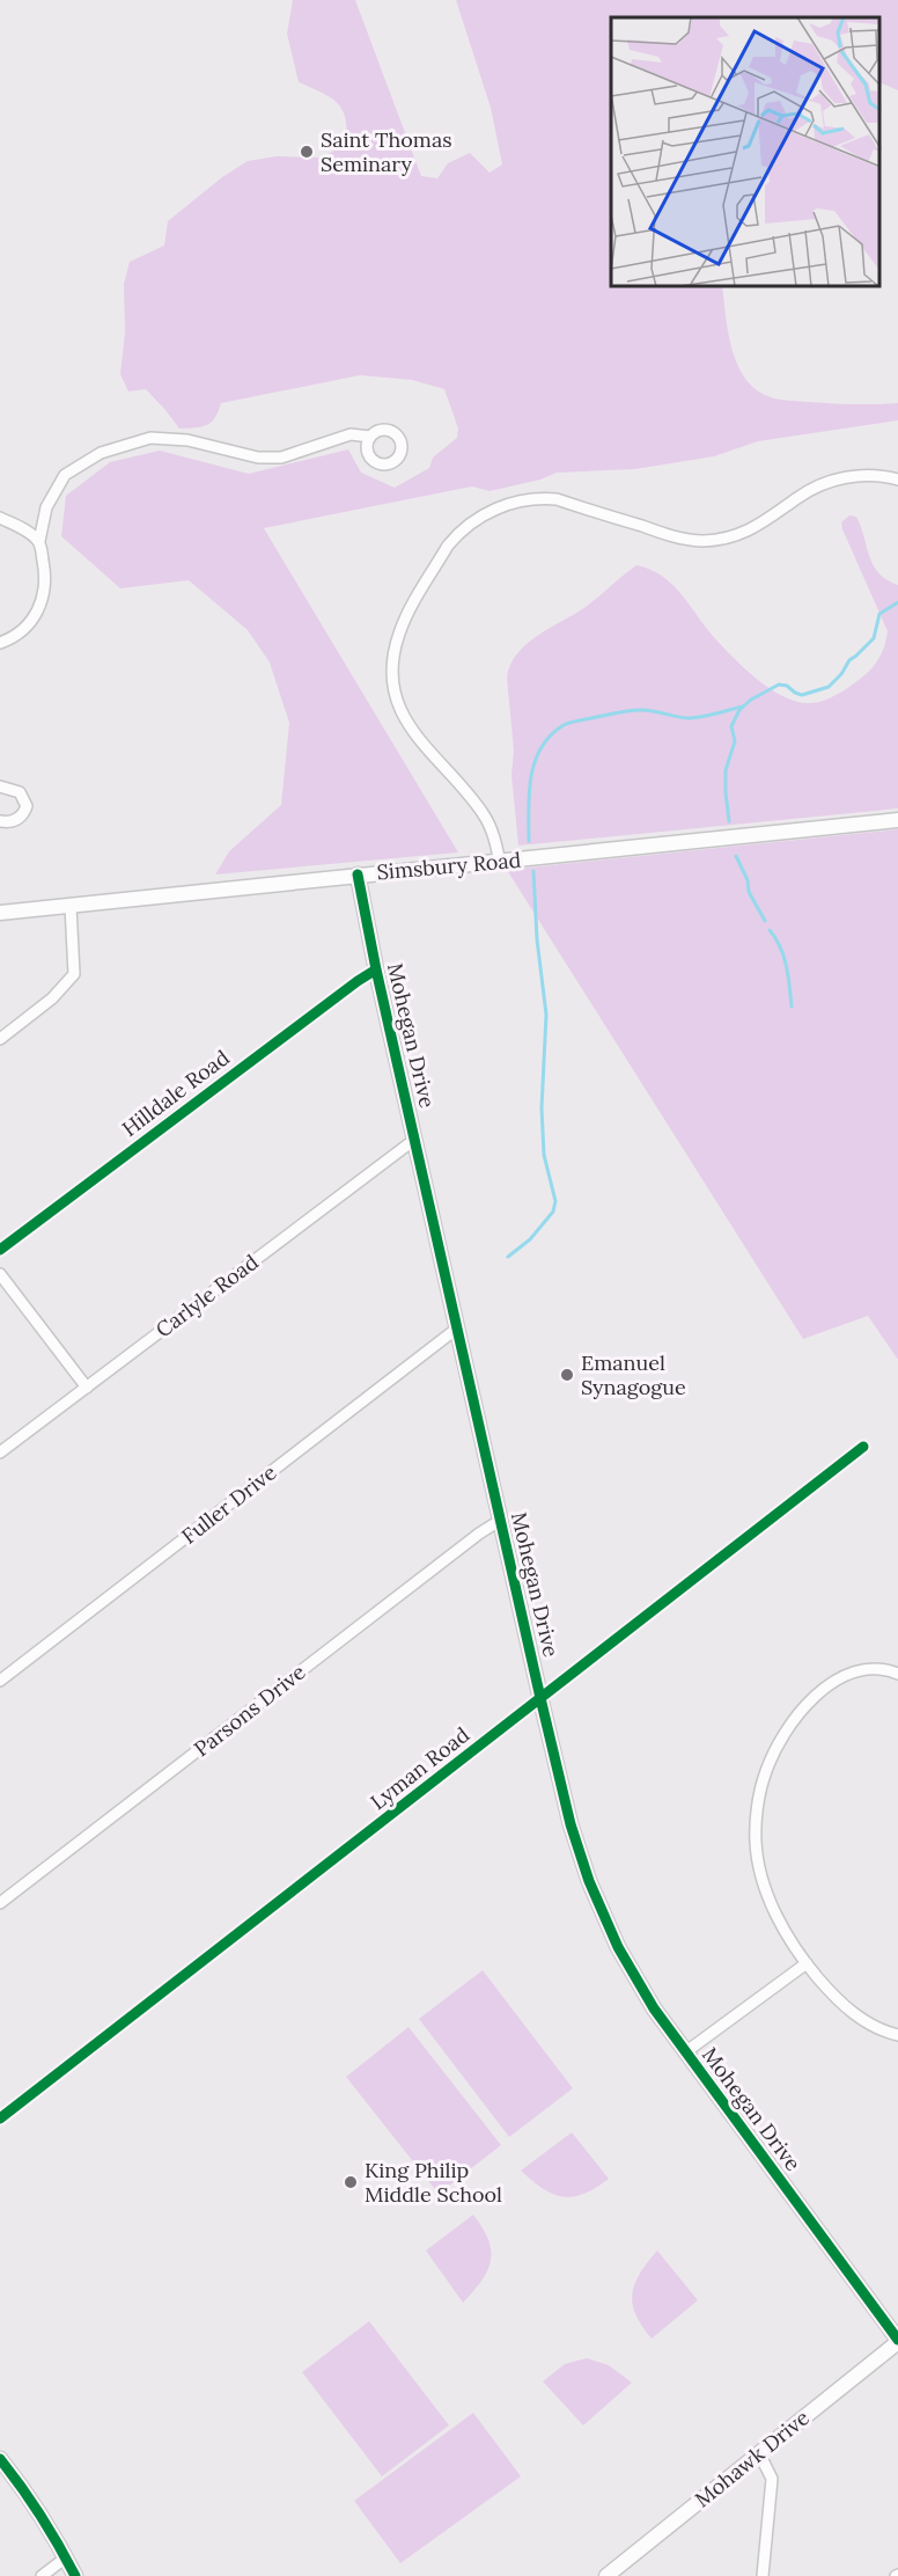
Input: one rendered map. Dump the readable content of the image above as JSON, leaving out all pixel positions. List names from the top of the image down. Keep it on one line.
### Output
{"streets":{"street":["Simsbury Road","Mohegan Drive","Hilldale Road","Carlyle Road","Fuller Drive","Parsons Drive","Lyman Road","Mohawk Drive"]},"crossings":[["Simsbury Road","Mohegan Drive"],["Mohegan Drive","Hilldale Road"],["Mohegan Drive","Carlyle Road"],["Mohegan Drive","Fuller Drive"],["Mohegan Drive","Parsons Drive"],["Mohegan Drive","Lyman Road"],["Mohegan Drive","Mohawk Drive"]],"places":["Saint Thomas Seminary","Emanuel Synagogue","King Philip Middle School"]}
